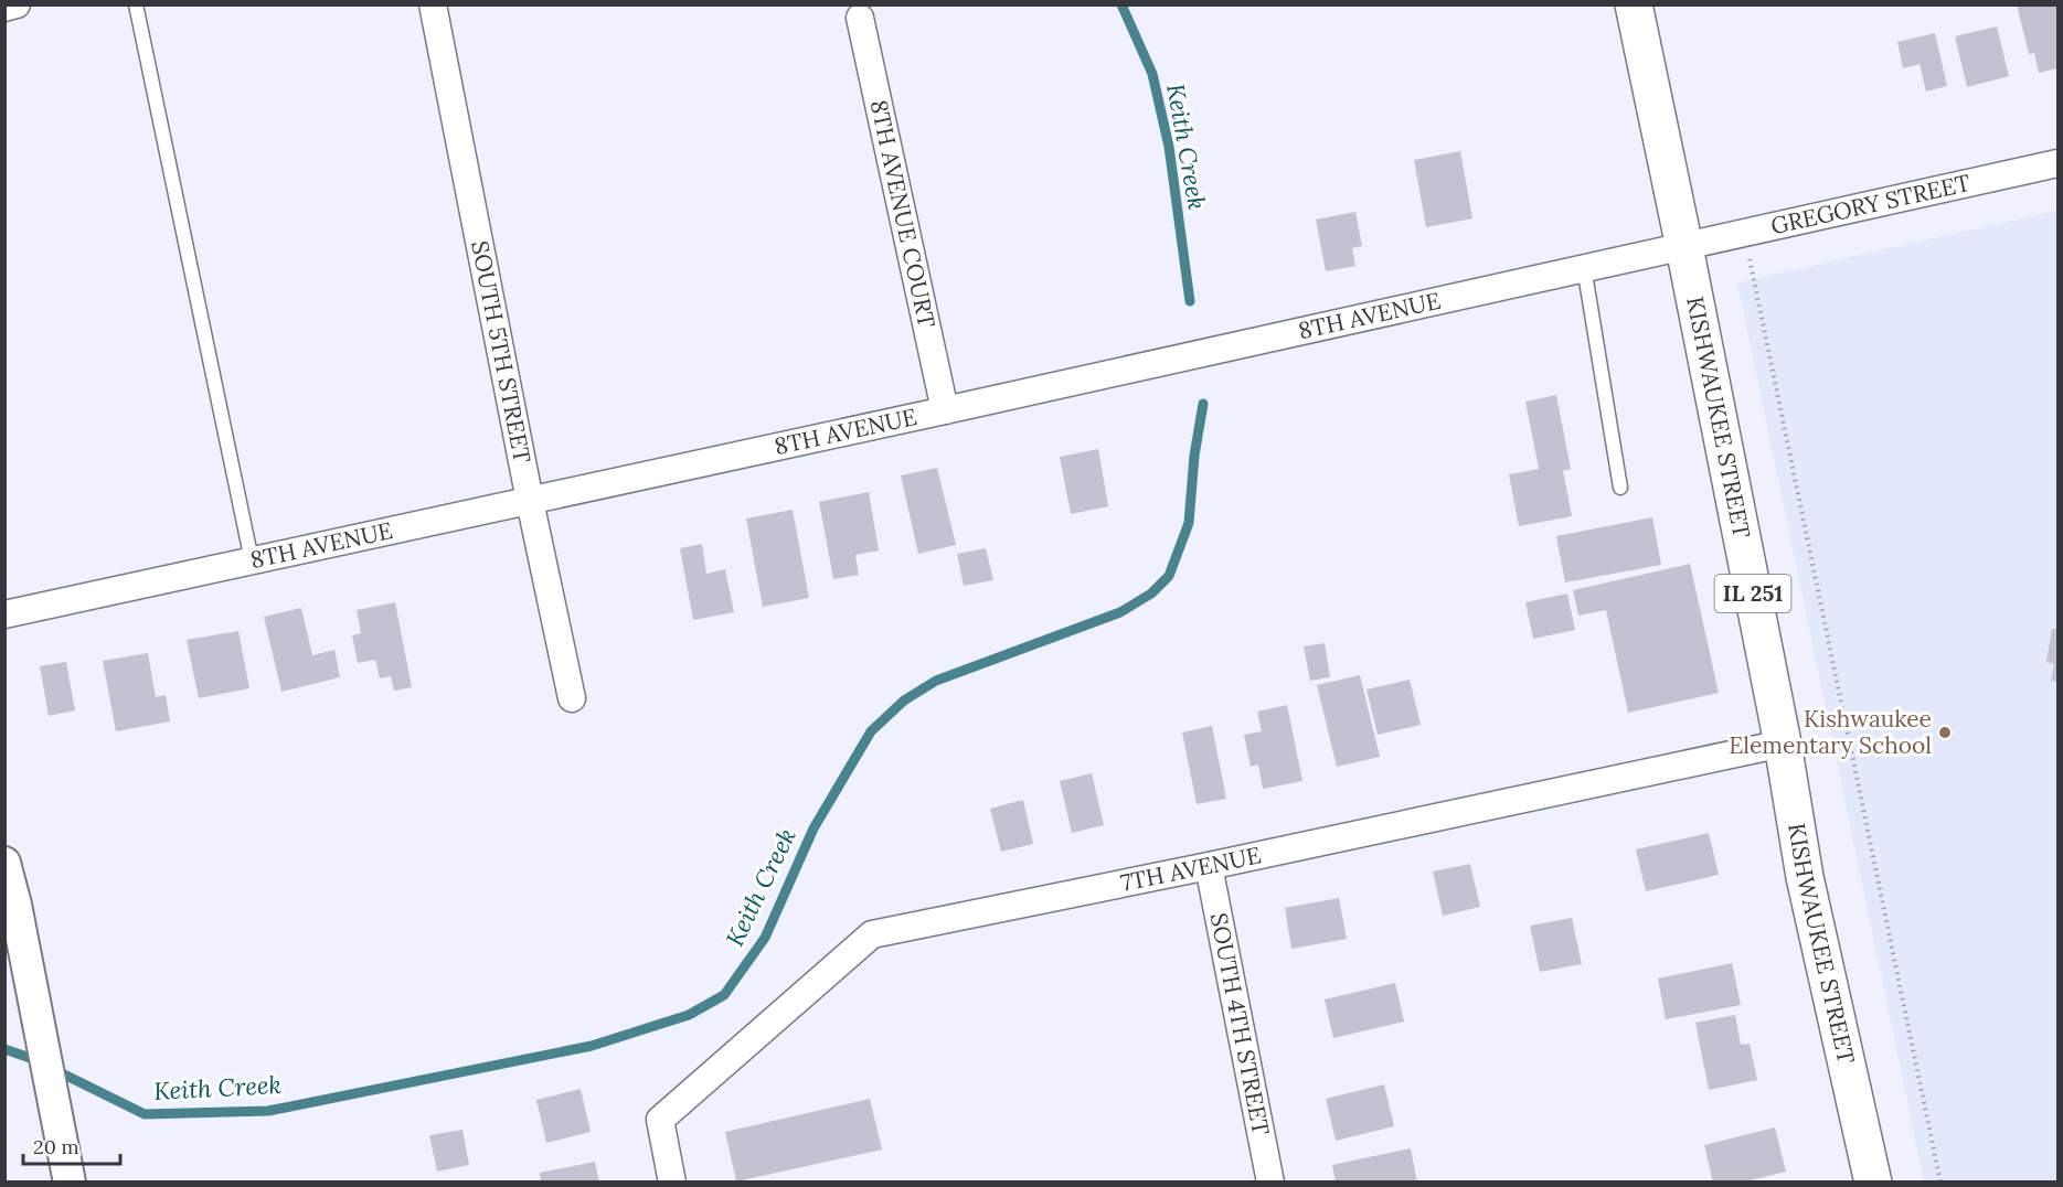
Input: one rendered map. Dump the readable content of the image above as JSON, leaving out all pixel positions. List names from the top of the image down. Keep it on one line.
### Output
{"streets":{"main road":["KISHWAUKEE STREET","IL 251"],"street":["GREGORY STREET","8TH AVENUE COURT","8TH AVENUE","SOUTH 5TH STREET","7TH AVENUE","SOUTH 4TH STREET"]},"crossings":[["GREGORY STREET","8TH AVENUE"],["GREGORY STREET","KISHWAUKEE STREET"],["8TH AVENUE COURT","8TH AVENUE"],["8TH AVENUE","SOUTH 5TH STREET"],["8TH AVENUE","KISHWAUKEE STREET"],["KISHWAUKEE STREET","7TH AVENUE"],["7TH AVENUE","SOUTH 4TH STREET"]],"water":["Keith Creek"],"places":["Kishwaukee Elementary School"],"scale_bar":"20 m"}
